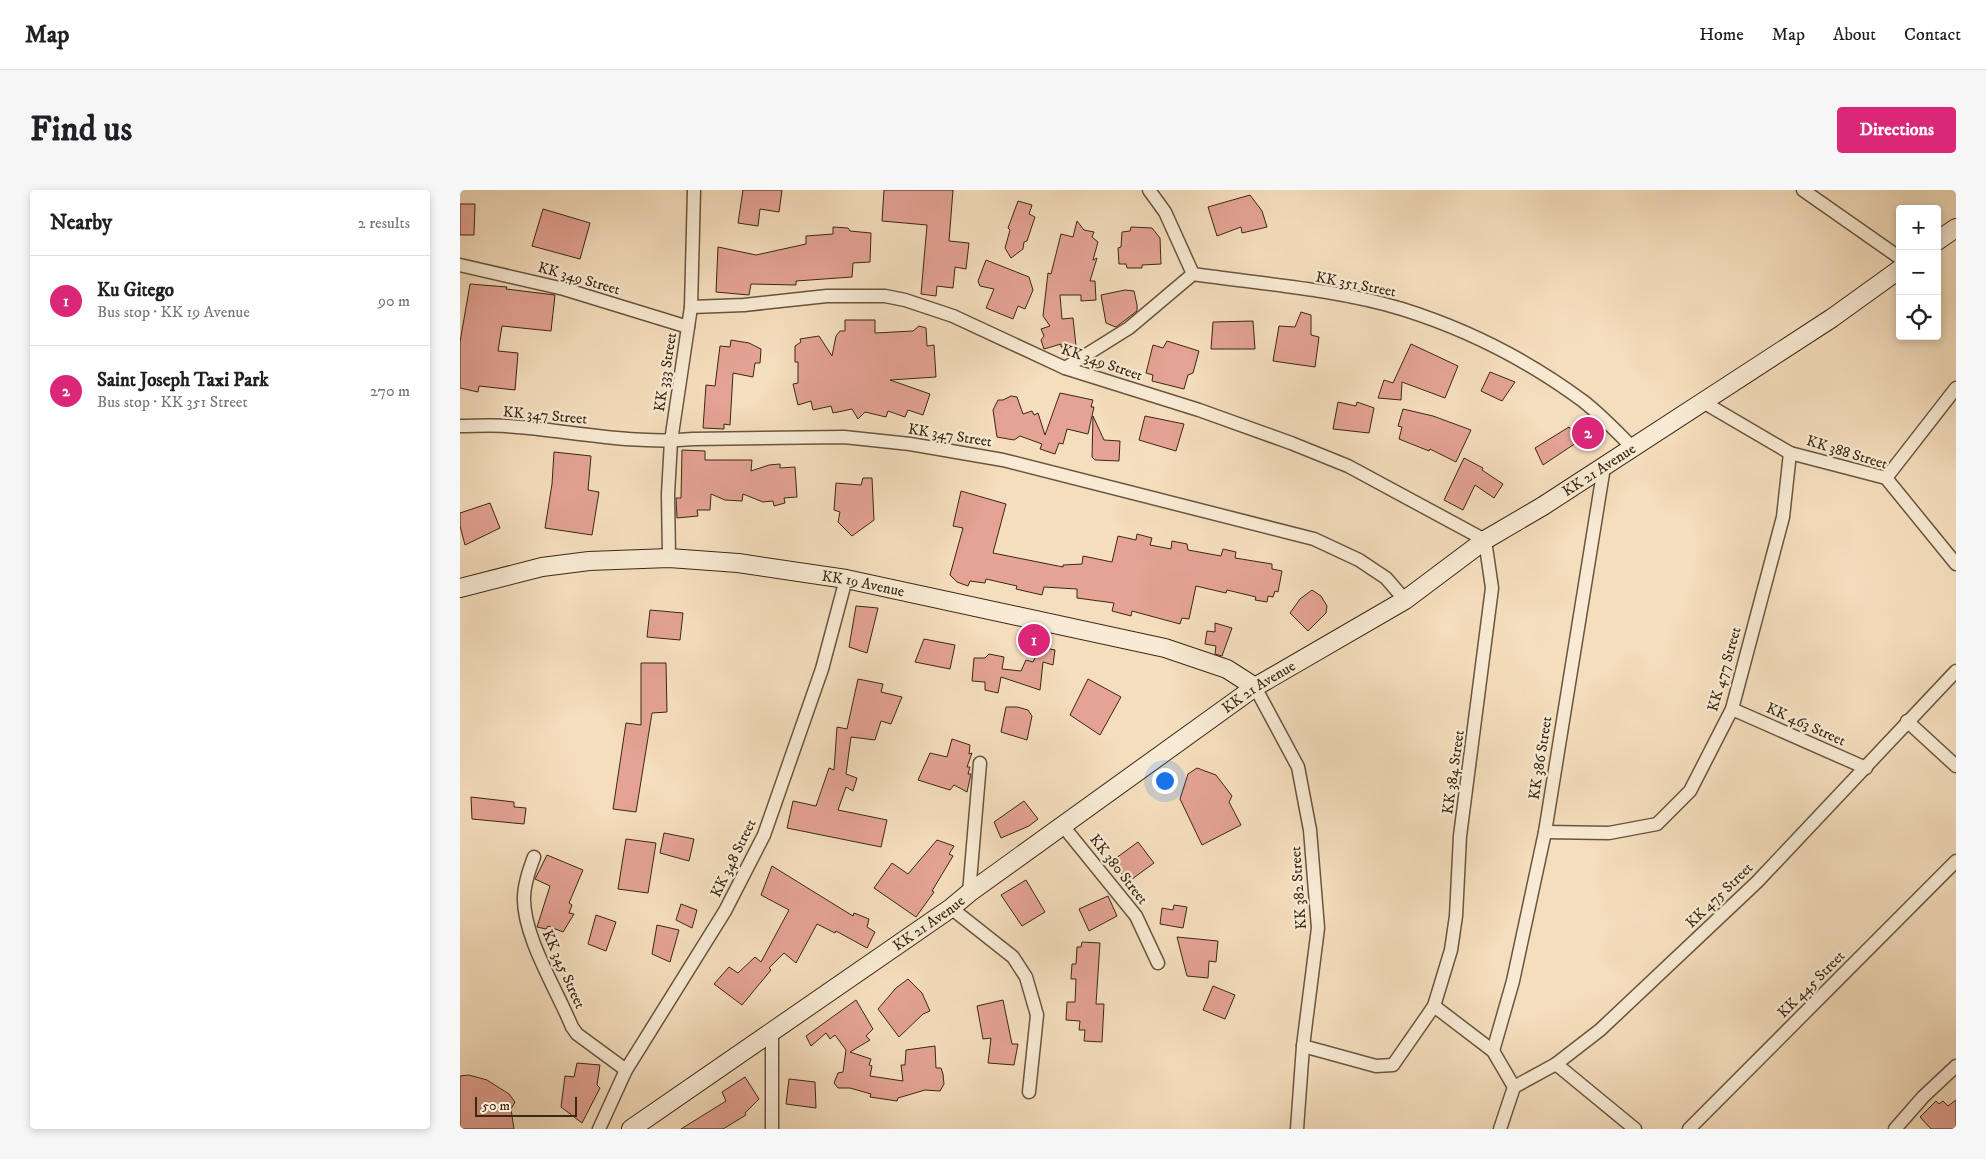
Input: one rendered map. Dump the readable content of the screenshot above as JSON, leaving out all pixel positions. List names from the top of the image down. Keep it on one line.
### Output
{"streets":{"main road":["KK 21 Avenue","KK 19 Avenue"],"street":["KK 349 Street","KK 351 Street","KK 333 Street","KK 347 Street","KK 388 Street","KK 477 Street","KK 463 Street","KK 386 Street","KK 384 Street","KK 348 Street","KK 380 Street","KK 382 Street","KK 475 Street","KK 345 Street","KK 445 Street"]},"crossings":[["KK 349 Street","KK 333 Street"],["KK 349 Street","KK 21 Avenue"],["KK 349 Street","KK 384 Street"],["KK 351 Street","KK 21 Avenue"],["KK 333 Street","KK 347 Street"],["KK 333 Street","KK 19 Avenue"],["KK 347 Street","KK 21 Avenue"],["KK 388 Street","KK 21 Avenue"],["KK 388 Street","KK 477 Street"],["KK 21 Avenue","KK 19 Avenue"],["KK 21 Avenue","KK 386 Street"],["KK 21 Avenue","KK 384 Street"],["KK 21 Avenue","KK 380 Street"],["KK 21 Avenue","KK 382 Street"],["KK 19 Avenue","KK 348 Street"],["KK 19 Avenue","KK 382 Street"],["KK 477 Street","KK 463 Street"],["KK 477 Street","KK 386 Street"],["KK 463 Street","KK 475 Street"],["KK 384 Street","KK 382 Street"],["KK 348 Street","KK 345 Street"]],"scale_bar":"50 m","page":{"header":"Map","nav":["Home","Map","About","Contact"],"buttons":"Directions","title":"Find us","heading":["Nearby","2 results"],"map_buttons":["+","−"],"list":[{"mark":"1","name":"Ku Gitego","note":"Bus stop · KK 19 Avenue","value":"90 m"},{"mark":"2","name":"Saint Joseph Taxi Park","note":"Bus stop · KK 351 Street","value":"270 m"}],"pins":["2","1"],"scale":"50 m"}}
